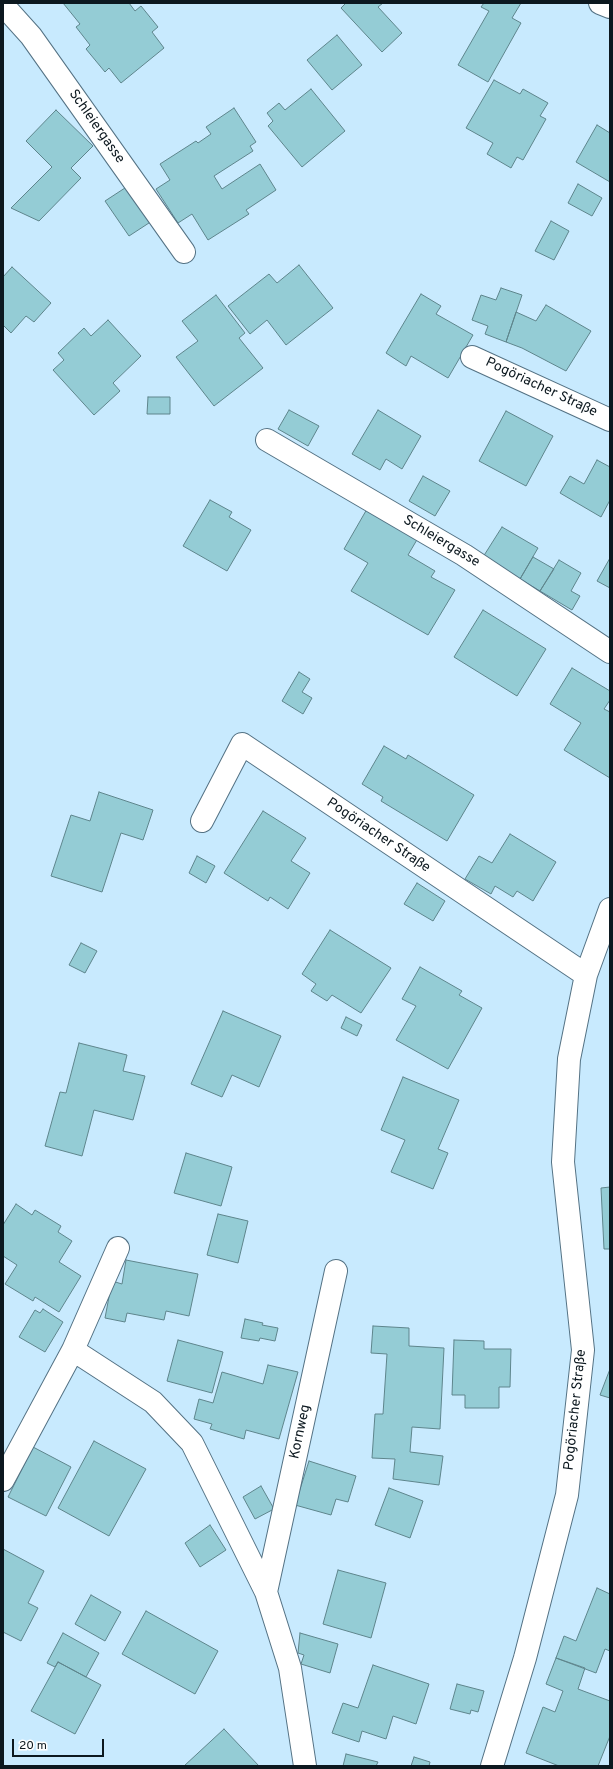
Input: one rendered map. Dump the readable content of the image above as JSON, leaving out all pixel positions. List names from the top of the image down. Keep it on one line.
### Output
{"streets":{"street":["Schleiergasse","Pogöriacher Straße","Kornweg"]},"scale_bar":"20 m"}
